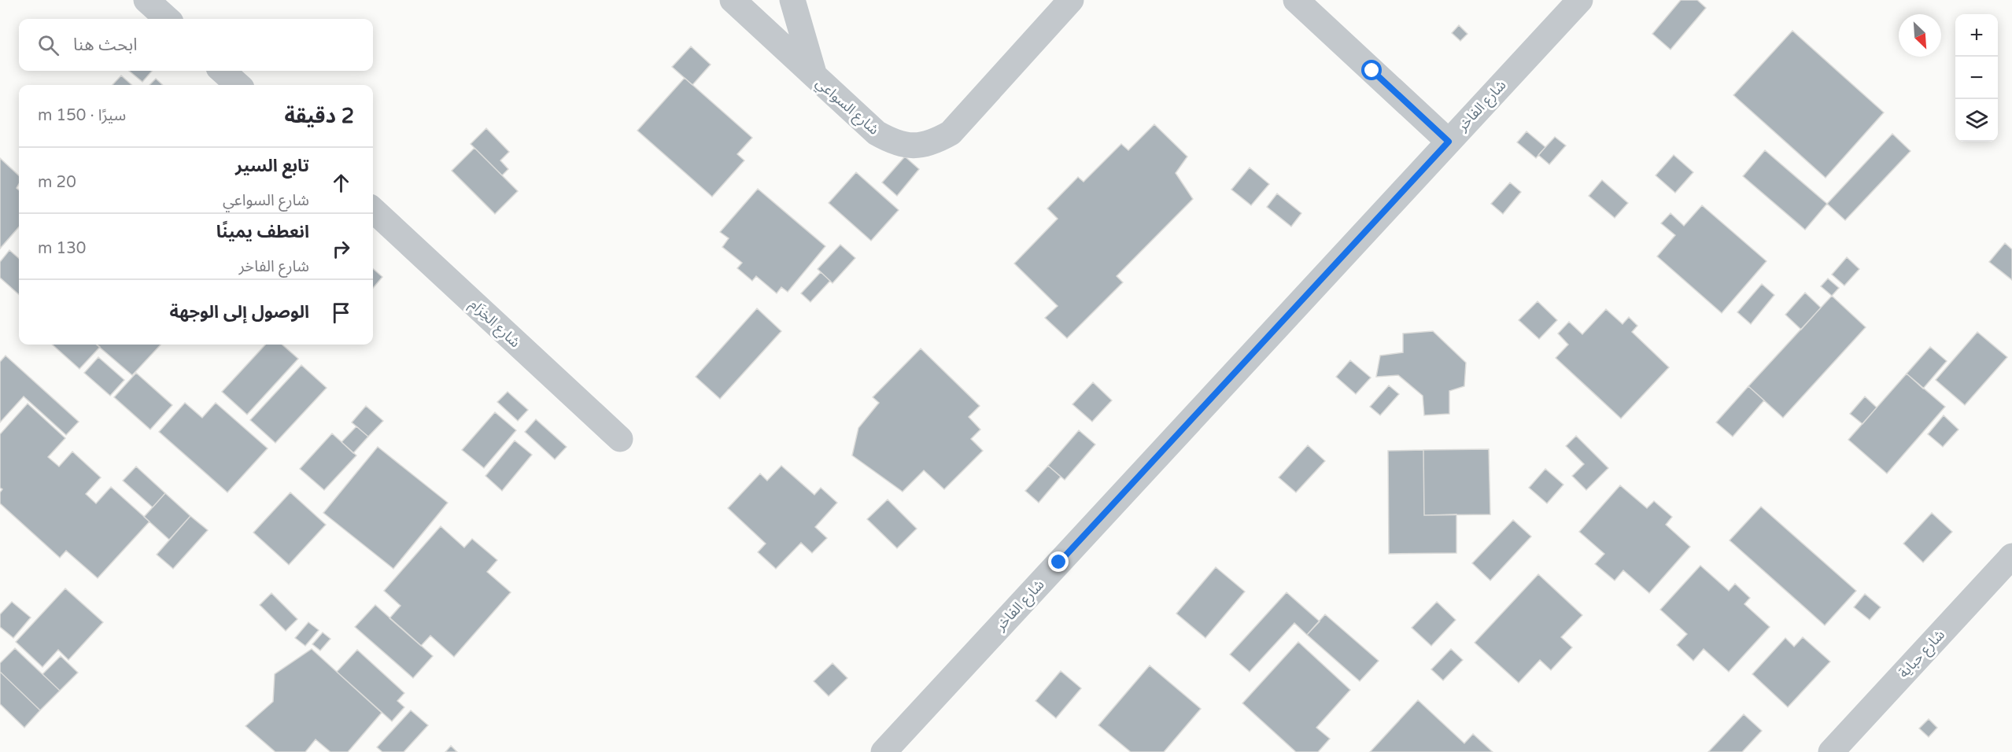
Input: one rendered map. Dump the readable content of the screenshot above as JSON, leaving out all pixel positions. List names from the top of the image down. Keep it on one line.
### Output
{"streets":{"street":["شارع الفاخر","شارع السواعي","شارع الخِزَام","شارع حباية"]},"north":"bottom right","page":{"map_buttons":["+","−"],"search":"ابحث هنا","heading":["2 دقيقة","سيرًا · 150 m"],"list":[["تابع السير","شارع السواعي","20 m"],["انعطف يمينًا","شارع الفاخر","130 m"],"الوصول إلى الوجهة"]}}
